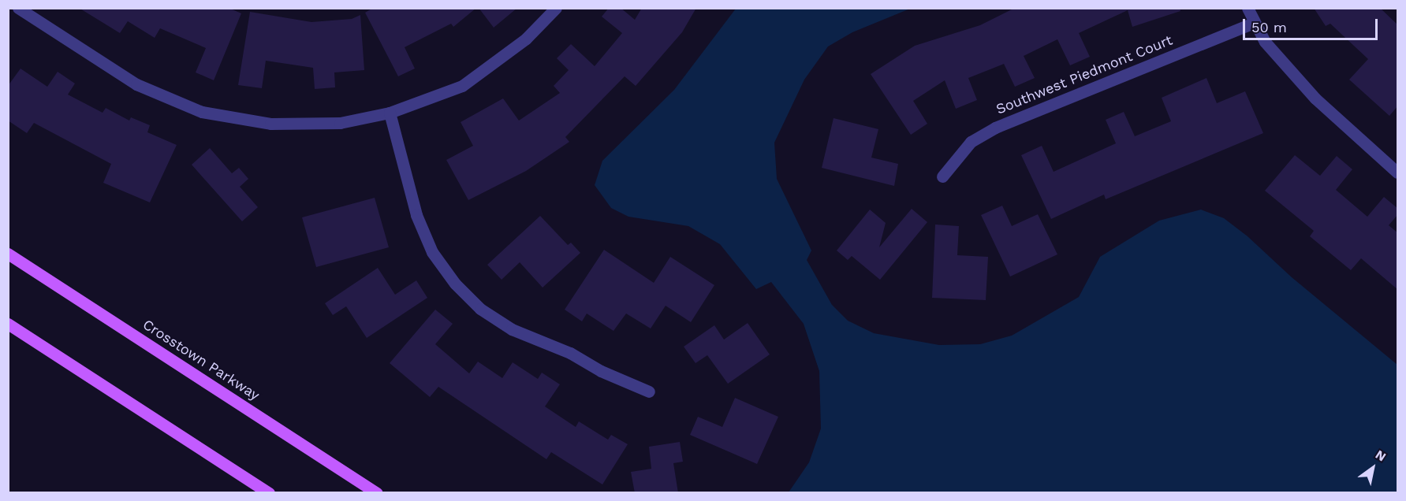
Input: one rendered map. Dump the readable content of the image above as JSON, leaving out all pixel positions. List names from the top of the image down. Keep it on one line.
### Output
{"streets":{"main road":["Crosstown Parkway"],"street":["Southwest Piedmont Court"]},"scale_bar":"50 m","north":"top right"}
